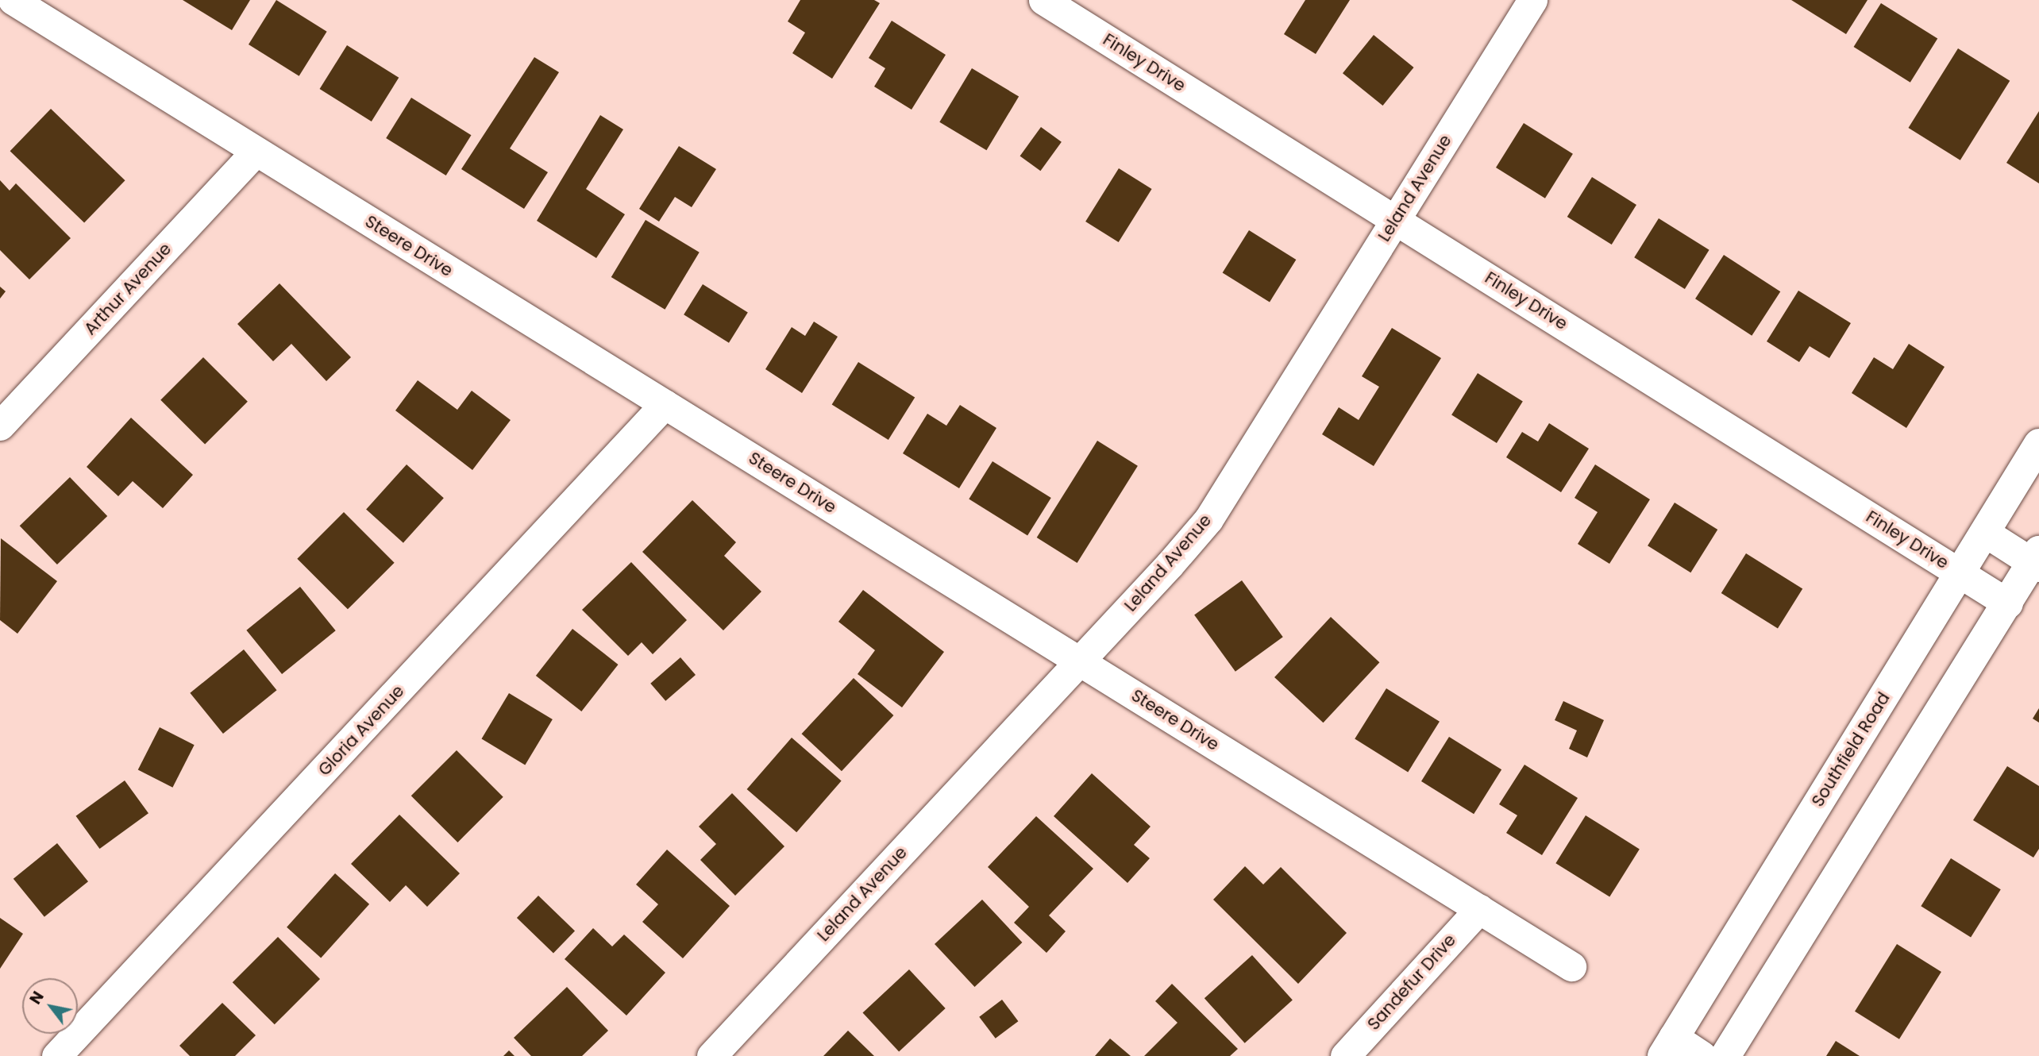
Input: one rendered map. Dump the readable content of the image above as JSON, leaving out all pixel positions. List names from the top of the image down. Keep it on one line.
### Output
{"streets":{"main road":["Southfield Road"],"street":["Finley Drive","Leland Avenue","Steere Drive","Arthur Avenue","Gloria Avenue","Sandefur Drive"]},"crossings":[["Finley Drive","Leland Avenue"],["Finley Drive","Southfield Road"],["Leland Avenue","Steere Drive"],["Steere Drive","Arthur Avenue"],["Steere Drive","Gloria Avenue"],["Steere Drive","Sandefur Drive"]],"north":"top left"}
